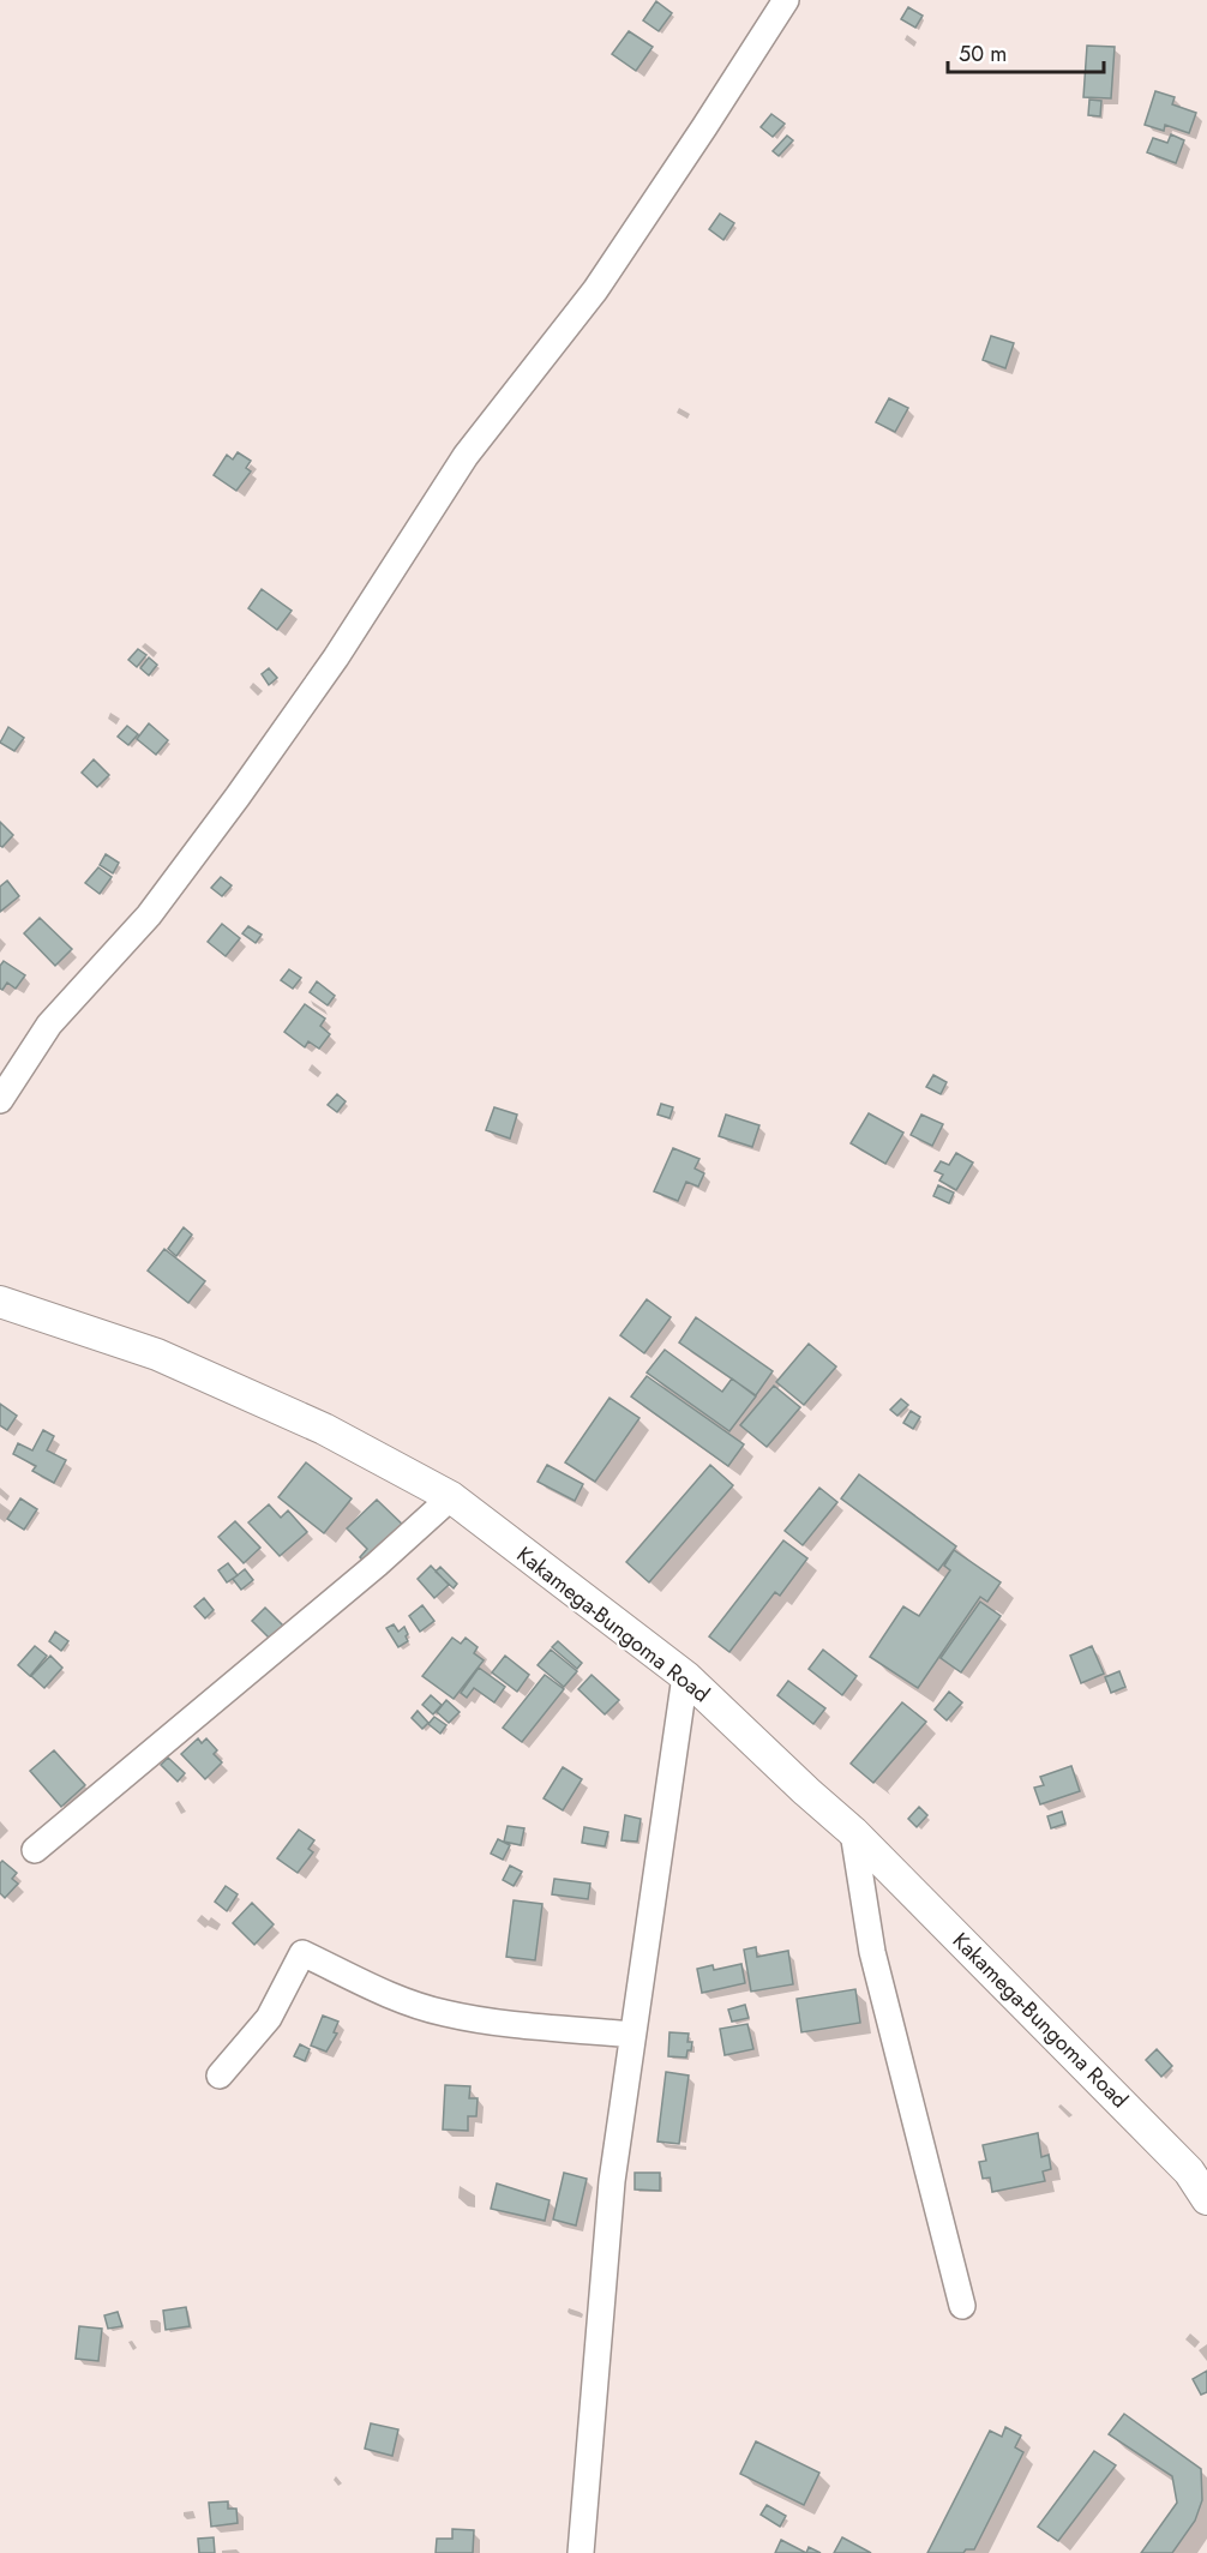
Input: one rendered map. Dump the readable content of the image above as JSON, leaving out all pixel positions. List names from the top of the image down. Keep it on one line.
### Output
{"streets":{"main road":["Kakamega-Bungoma Road"]},"scale_bar":"50 m"}
